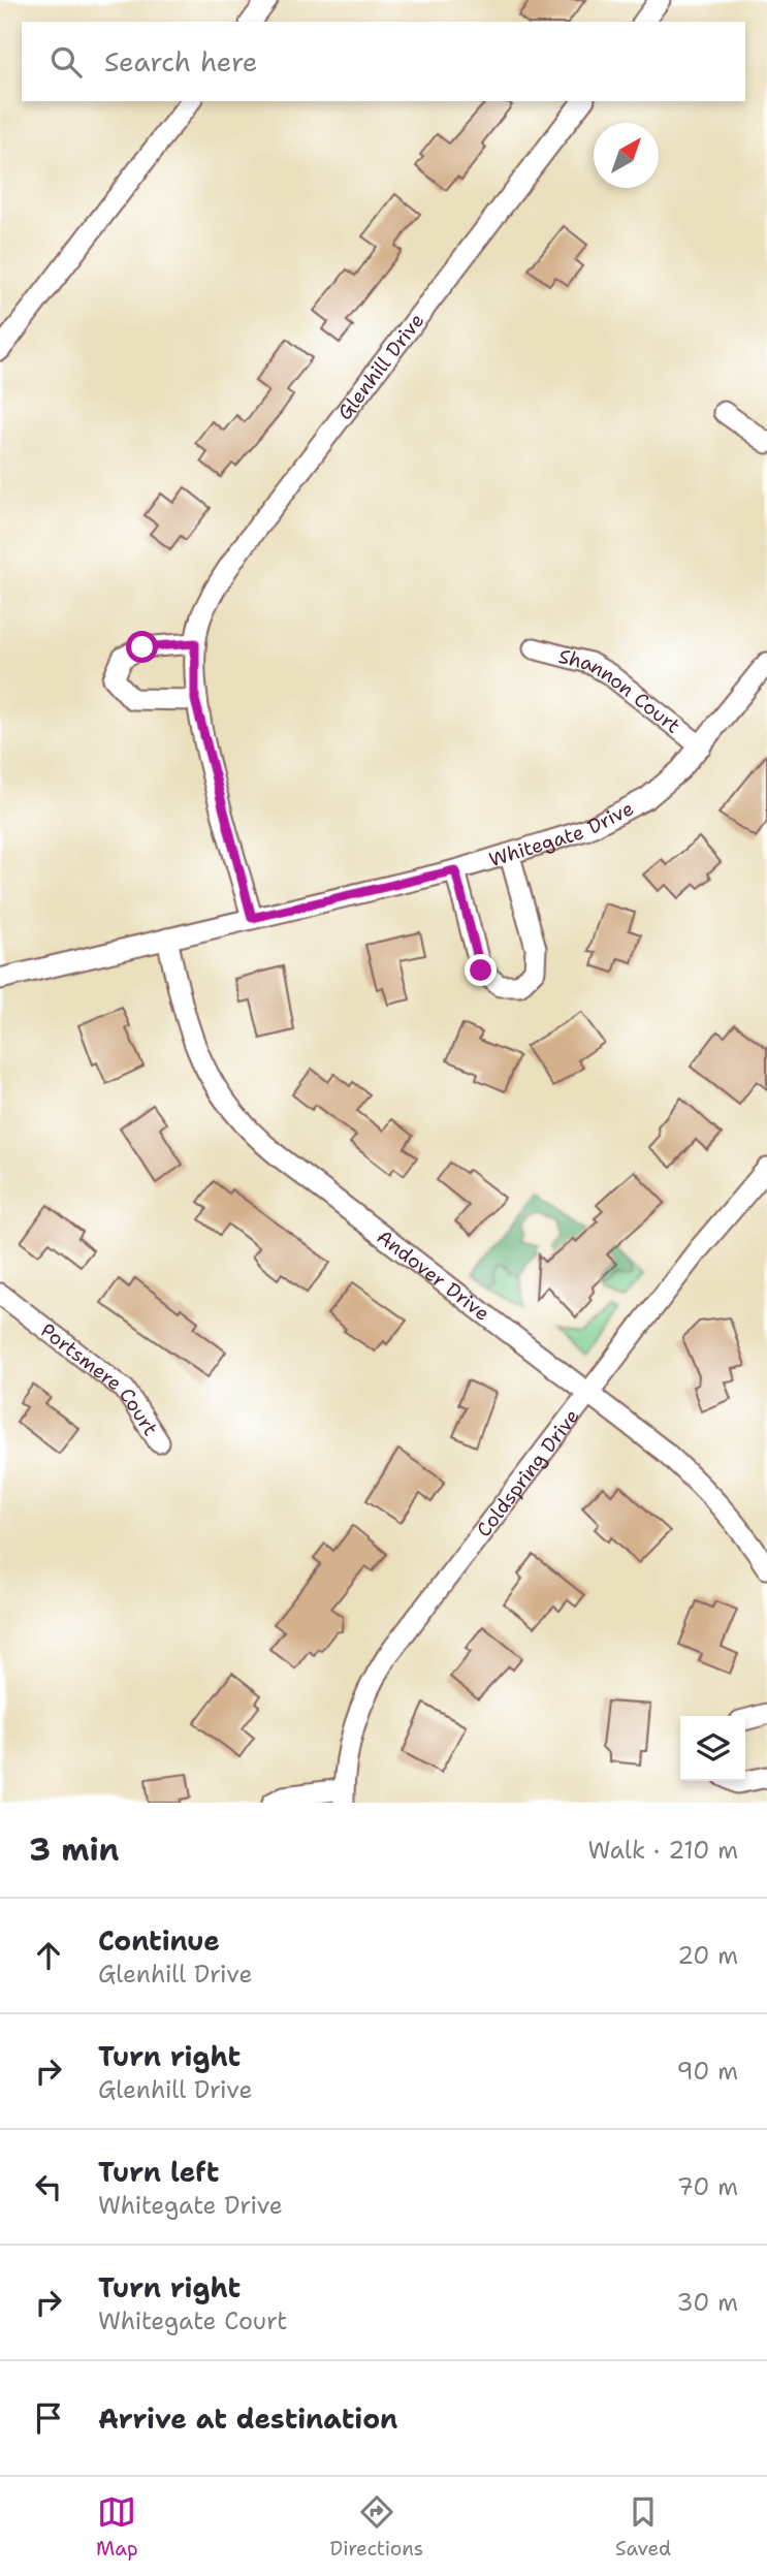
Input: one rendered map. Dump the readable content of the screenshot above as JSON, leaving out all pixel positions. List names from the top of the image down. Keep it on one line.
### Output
{"streets":{"street":["Glenhill Drive","Shannon Court","Whitegate Drive","Andover Drive","Portsmere Court","Coldspring Drive"]},"crossings":[["Glenhill Drive","Whitegate Drive"],["Shannon Court","Whitegate Drive"],["Whitegate Drive","Andover Drive"],["Andover Drive","Coldspring Drive"]],"north":"top right","page":{"search":"Search here","heading":["3 min","Walk · 210 m"],"list":[["Continue","Glenhill Drive","20 m"],["Turn right","Glenhill Drive","90 m"],["Turn left","Whitegate Drive","70 m"],["Turn right","Whitegate Court","30 m"],"Arrive at destination"],"nav":["Map","Directions","Saved"]}}
